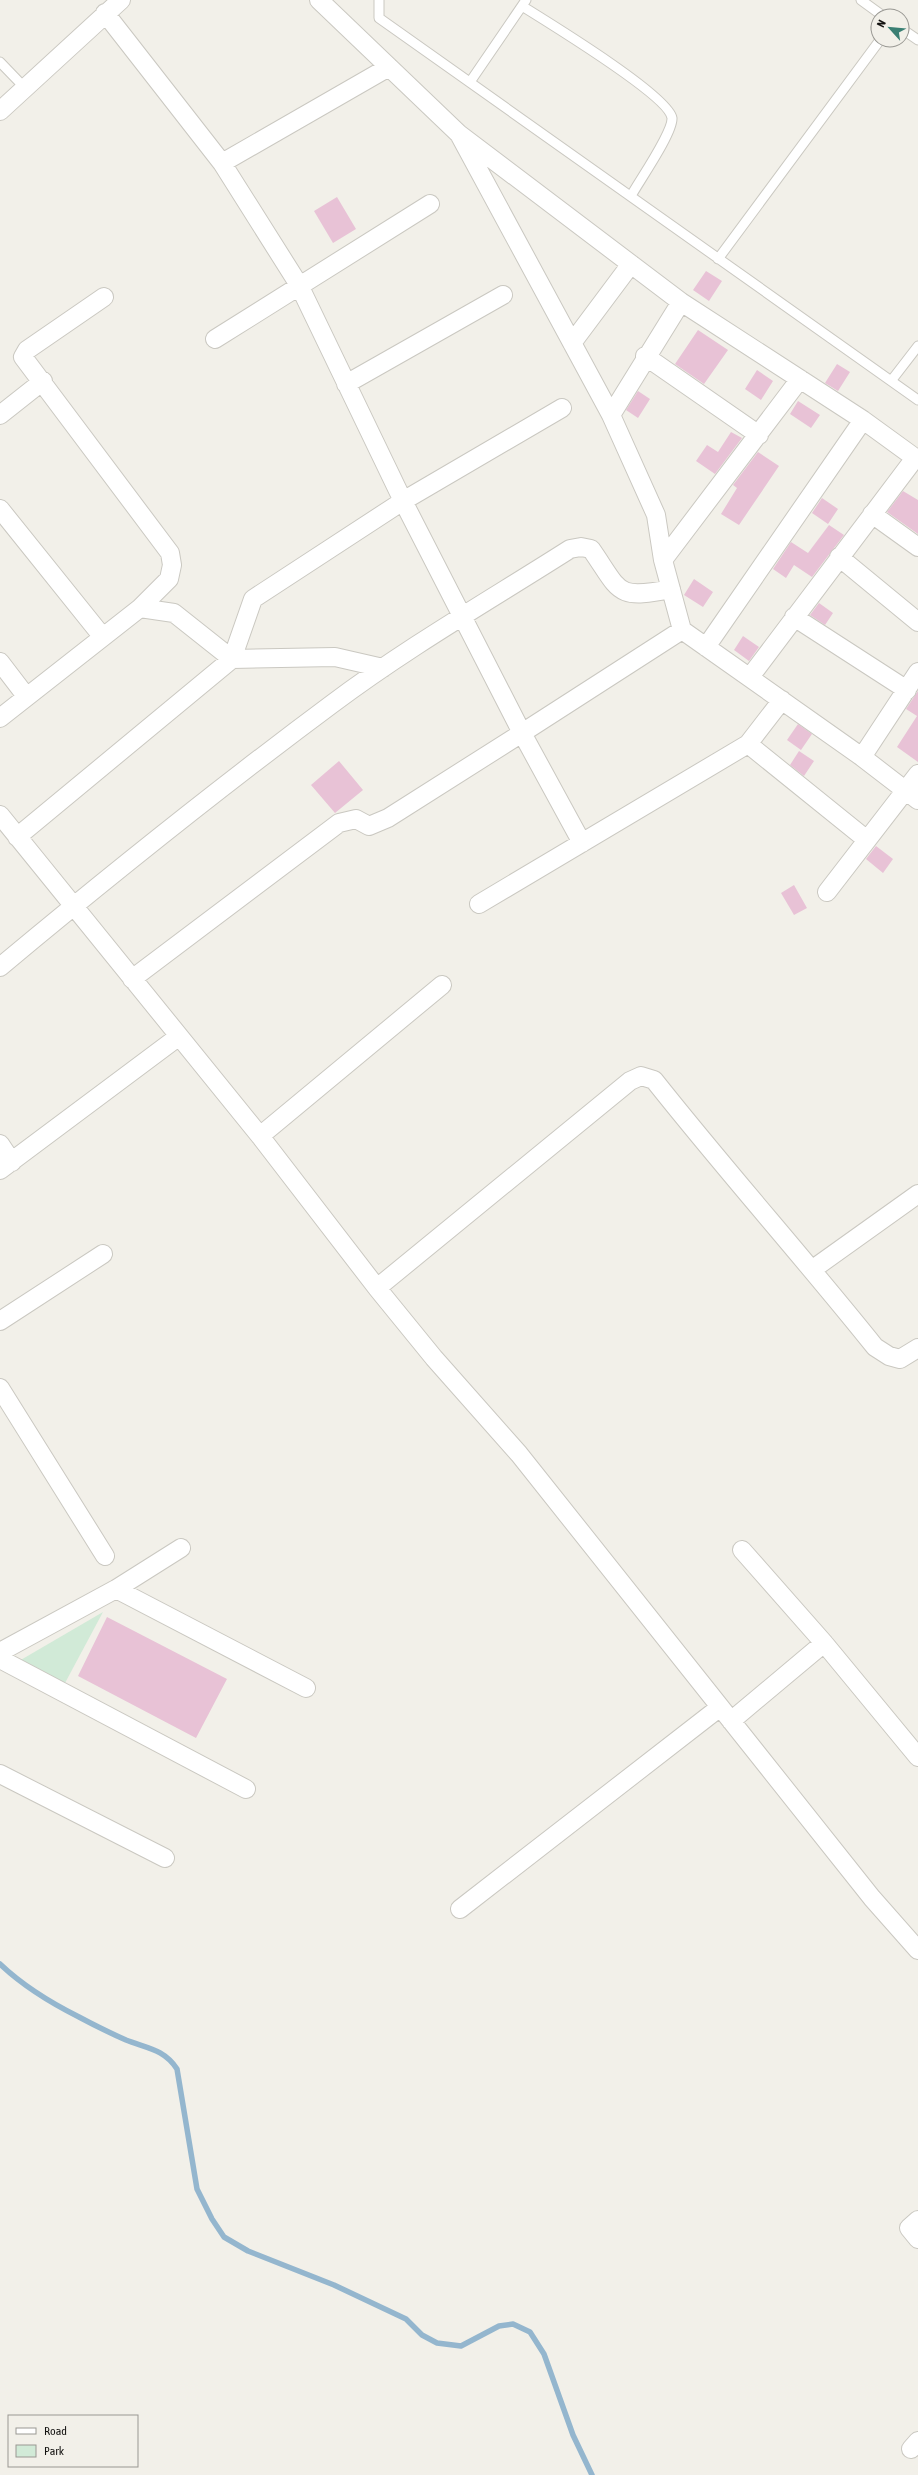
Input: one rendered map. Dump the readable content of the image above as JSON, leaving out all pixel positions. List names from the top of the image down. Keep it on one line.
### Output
{"legend":["Road","Park"],"north":"top left"}
